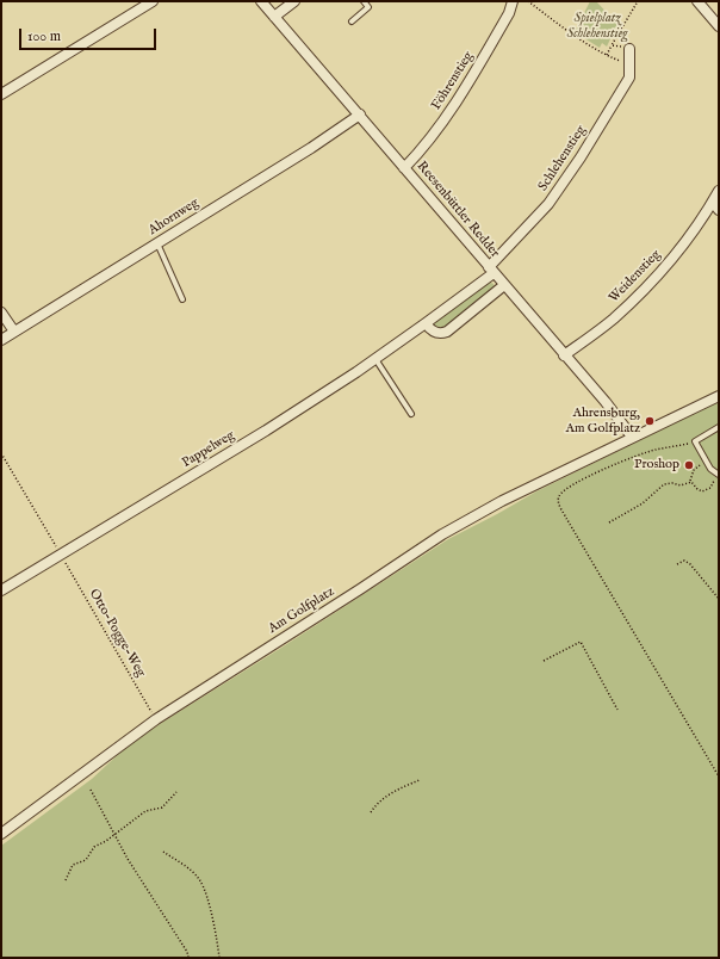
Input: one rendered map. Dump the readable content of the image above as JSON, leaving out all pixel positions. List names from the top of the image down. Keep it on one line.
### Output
{"streets":{"street":["Föhrenstieg","Schlehenstieg","Reesenbüttler Redder","Ahornweg","Weidenstieg","Pappelweg","Am Golfplatz"],"path":["Otto-Pogge-Weg"]},"crossings":[["Föhrenstieg","Reesenbüttler Redder"],["Schlehenstieg","Reesenbüttler Redder"],["Schlehenstieg","Pappelweg"],["Reesenbüttler Redder","Ahornweg"],["Reesenbüttler Redder","Weidenstieg"],["Reesenbüttler Redder","Pappelweg"],["Reesenbüttler Redder","Am Golfplatz"],["Pappelweg","Otto-Pogge-Weg"],["Am Golfplatz","Otto-Pogge-Weg"]],"parks":["Spielplatz Schlehenstieg"],"places":["Ahrensburg, Am Golfplatz","Proshop"],"scale_bar":"100 m"}
